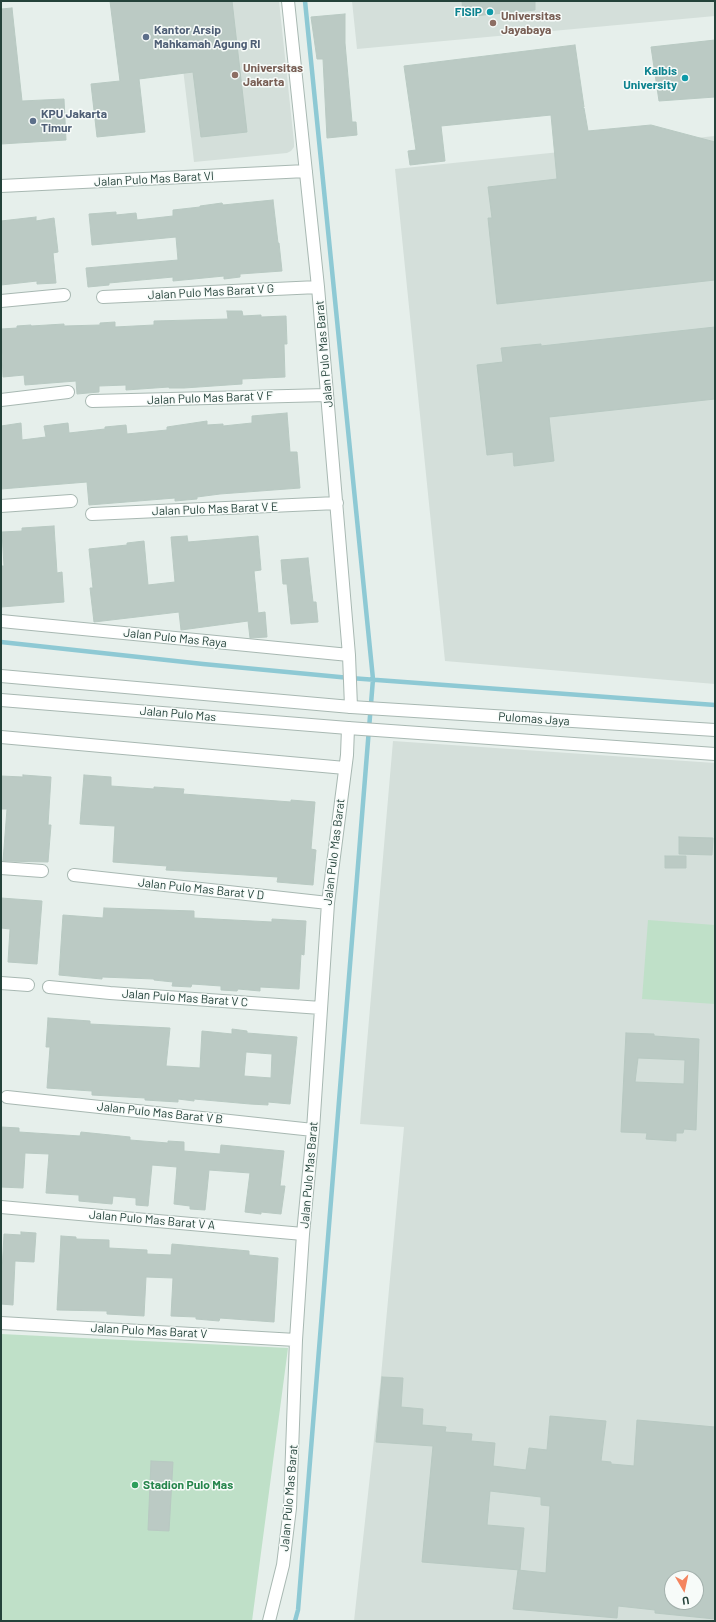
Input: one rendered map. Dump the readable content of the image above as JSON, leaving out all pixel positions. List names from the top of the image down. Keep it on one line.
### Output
{"streets":{"street":["Jalan Pulo Mas Barat VI","Jalan Pulo Mas Barat V G","Jalan Pulo Mas Barat","Jalan Pulo Mas Barat V F","Jalan Pulo Mas Barat V E","Jalan Pulo Mas Raya","Jalan Pulo Mas","Pulomas Jaya","Jalan Pulo Mas Barat V D","Jalan Pulo Mas Barat V C","Jalan Pulo Mas Barat V B","Jalan Pulo Mas Barat V A","Jalan Pulo Mas Barat V"]},"crossings":[["Jalan Pulo Mas Barat VI","Jalan Pulo Mas Barat"],["Jalan Pulo Mas Barat V G","Jalan Pulo Mas Barat"],["Jalan Pulo Mas Barat","Jalan Pulo Mas Barat V F"],["Jalan Pulo Mas Barat","Jalan Pulo Mas Barat V E"],["Jalan Pulo Mas Barat","Jalan Pulo Mas Raya"],["Jalan Pulo Mas Barat","Jalan Pulo Mas"],["Jalan Pulo Mas Barat","Pulomas Jaya"],["Jalan Pulo Mas Barat","Jalan Pulo Mas Barat V D"],["Jalan Pulo Mas Barat","Jalan Pulo Mas Barat V C"],["Jalan Pulo Mas Barat","Jalan Pulo Mas Barat V B"],["Jalan Pulo Mas Barat","Jalan Pulo Mas Barat V A"],["Jalan Pulo Mas Barat","Jalan Pulo Mas Barat V"],["Jalan Pulo Mas","Pulomas Jaya"]],"places":["FISIP","Universitas Jayabaya","Kantor Arsip Mahkamah Agung RI","Universitas Jakarta","Kalbis University","KPU Jakarta Timur","Stadion Pulo Mas"],"north":"bottom"}
